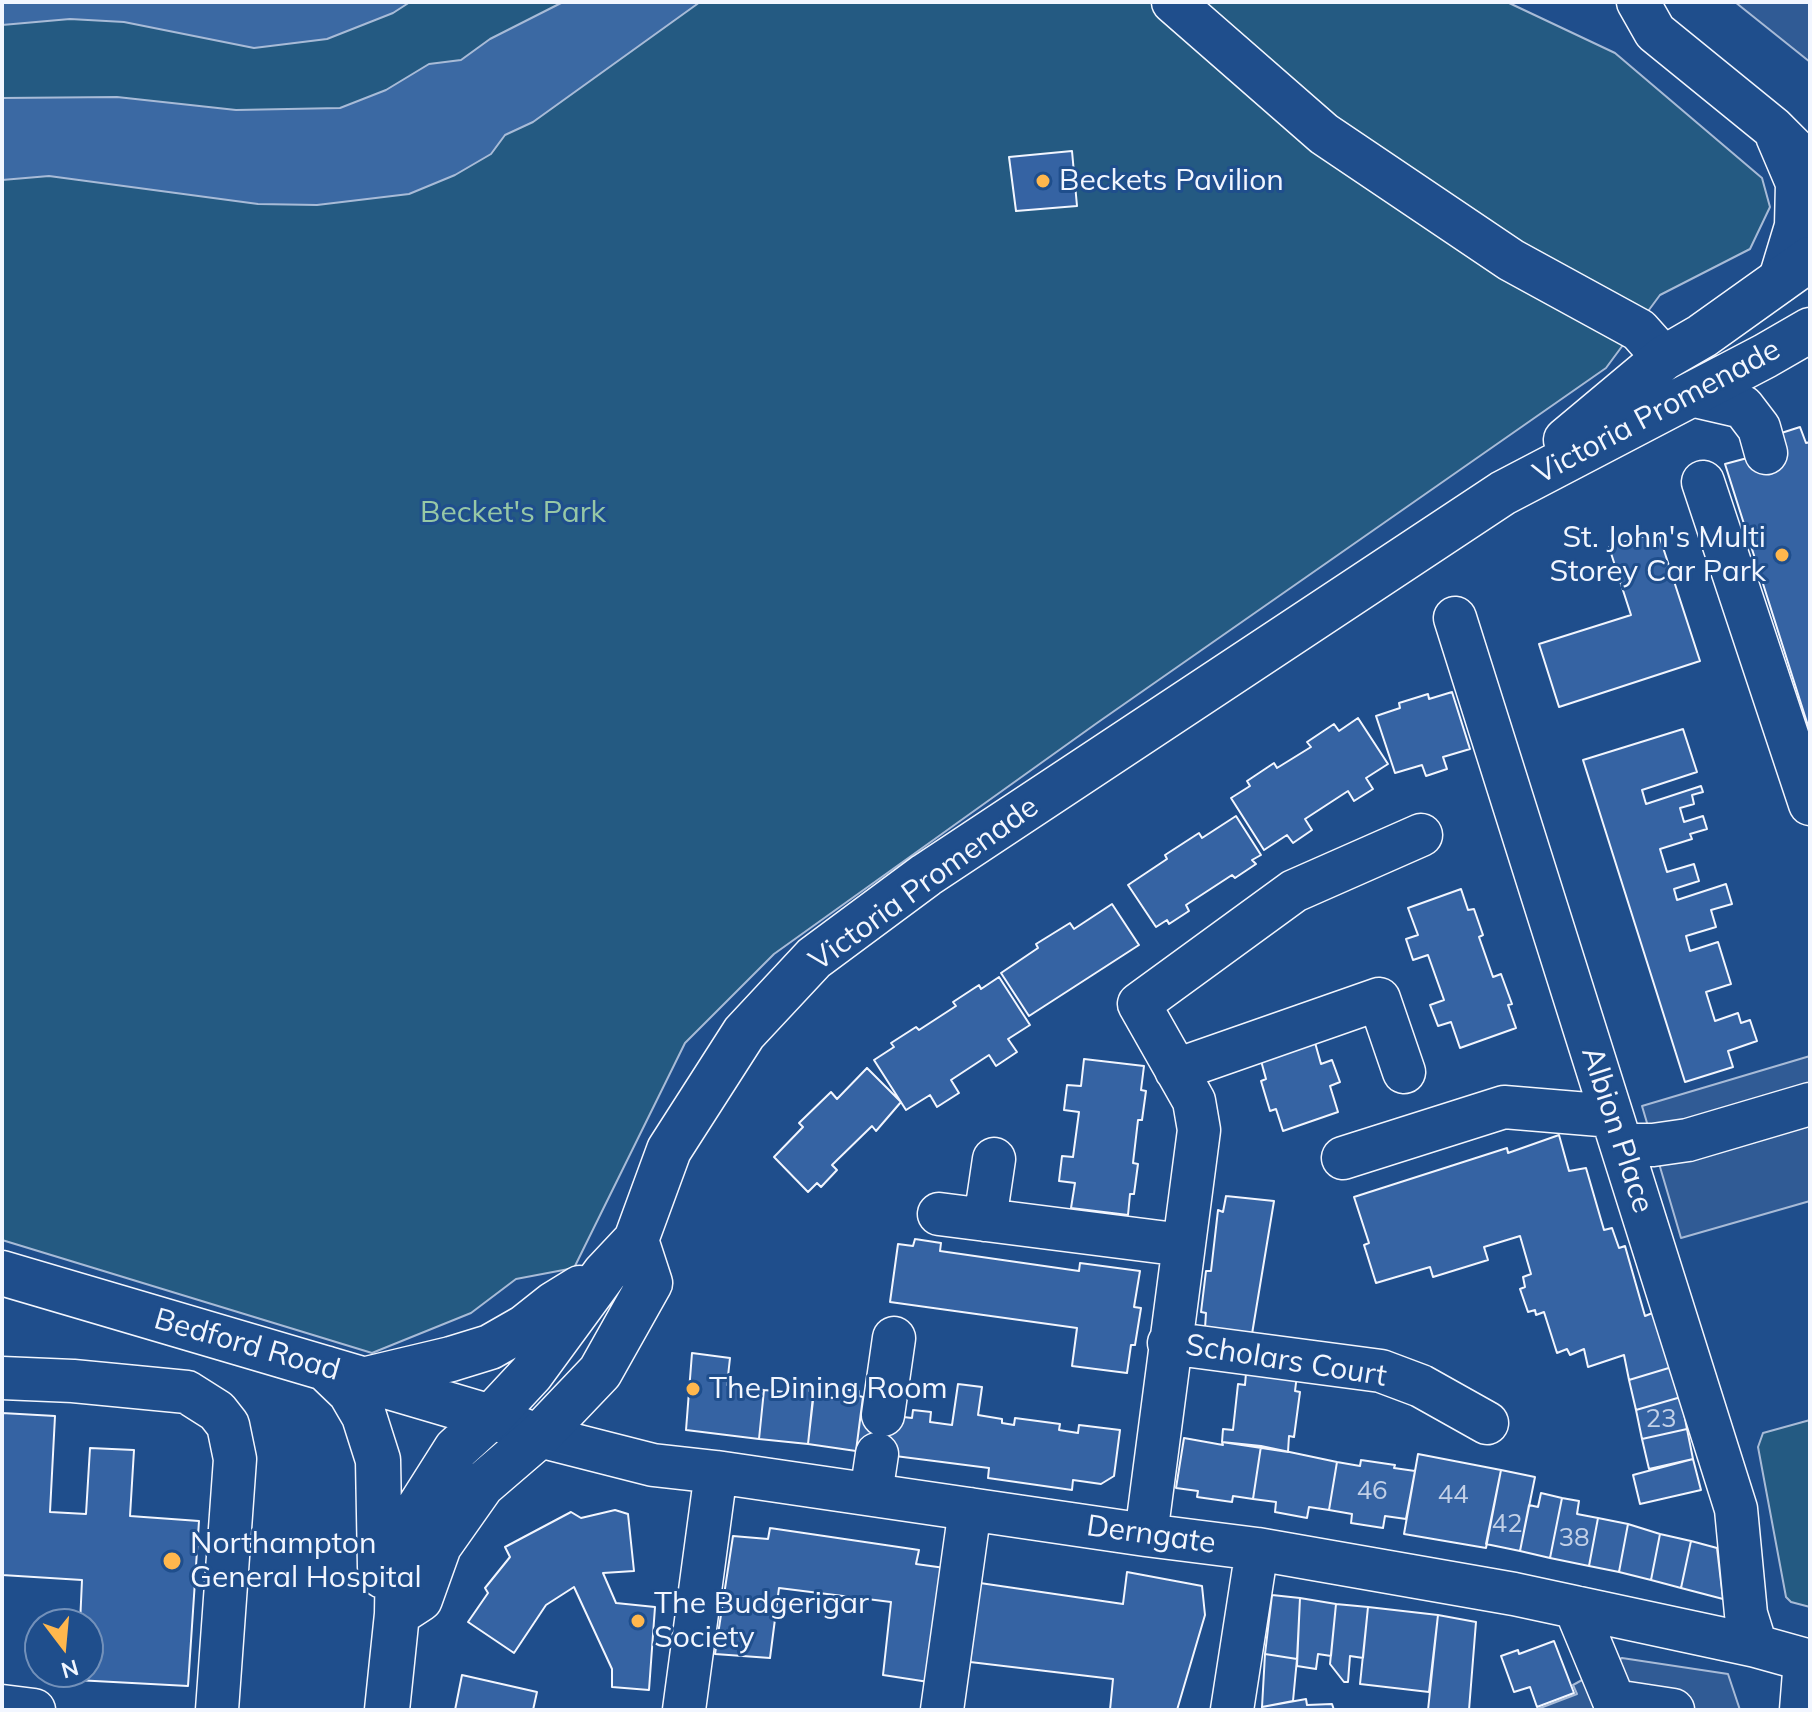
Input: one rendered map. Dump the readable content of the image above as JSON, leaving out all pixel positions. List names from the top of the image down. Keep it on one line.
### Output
{"streets":{"main road":["Victoria Promenade","Bedford Road"],"street":["Albion Place","Scholars Court","Derngate"]},"crossings":[["Victoria Promenade","Bedford Road"],["Victoria Promenade","Derngate"],["Albion Place","Derngate"],["Bedford Road","Derngate"],["Scholars Court","Derngate"]],"parks":["Becket's Park"],"places":["Beckets Pavilion","St. John's Multi Storey Car Park","The Dining Room","Northampton General Hospital","The Budgerigar Society"],"house_numbers":["23","46","44","42","38"],"north":"bottom"}
